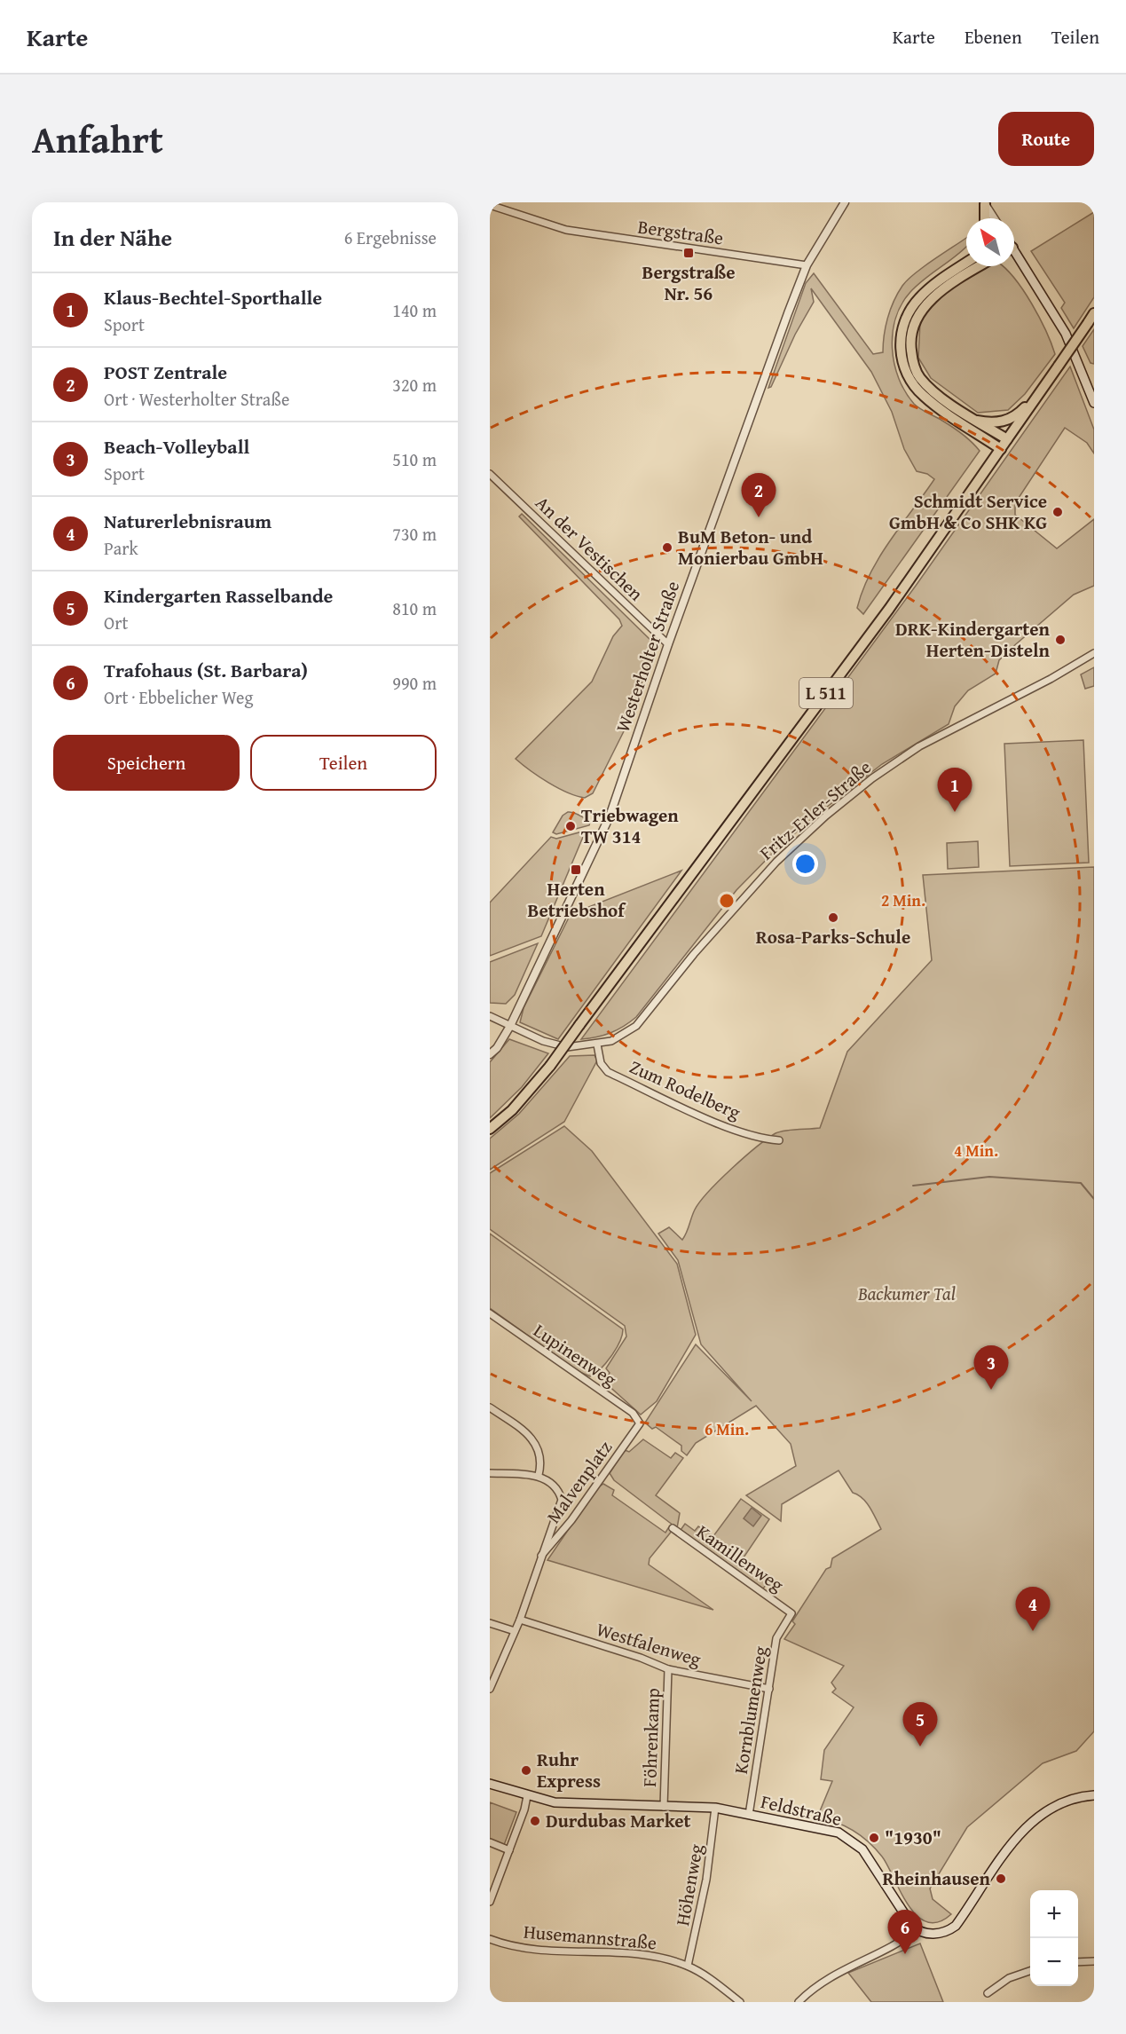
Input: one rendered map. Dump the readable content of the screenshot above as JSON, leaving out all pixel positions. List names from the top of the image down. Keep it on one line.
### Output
{"streets":{"main road":["L 511","Feldstraße"],"street":["Bergstraße","An der Vestischen","Westerholter Straße","Fritz-Erler-Straße","Zum Rodelberg","Lupinenweg","Malvenplatz","Kamillenweg","Westfalenweg","Kornblumenweg","Föhrenkamp","Höhenweg","Husemannstraße"]},"crossings":[["Bergstraße","Westerholter Straße"],["An der Vestischen","Westerholter Straße"],["Westerholter Straße","Fritz-Erler-Straße"],["Fritz-Erler-Straße","Zum Rodelberg"],["Lupinenweg","Malvenplatz"],["Kamillenweg","Kornblumenweg"],["Westfalenweg","Kornblumenweg"],["Westfalenweg","Föhrenkamp"],["Kornblumenweg","Feldstraße"],["Föhrenkamp","Feldstraße"],["Feldstraße","Höhenweg"],["Höhenweg","Husemannstraße"]],"parks":["Backumer Tal"],"places":{"transit":["Bergstraße Nr. 56","Herten Betriebshof"],"other":["Schmidt Service GmbH & Co SHK KG","BuM Beton- und Monierbau GmbH","DRK-Kindergarten Herten-Disteln","Triebwagen TW 314","Rosa-Parks-Schule","Ruhr Express","Durdubas Market","\"1930\"","Rheinhausen"]},"north":"top left","page":{"header":"Karte","nav":["Karte","Ebenen","Teilen"],"title":"Anfahrt","buttons":["Route",["Speichern","Teilen"]],"heading":["In der Nähe","6 Ergebnisse"],"list":[{"mark":"1","name":"Klaus-Bechtel-Sporthalle","note":"Sport","value":"140 m"},{"mark":"2","name":"POST Zentrale","note":"Ort · Westerholter Straße","value":"320 m"},{"mark":"3","name":"Beach-Volleyball","note":"Sport","value":"510 m"},{"mark":"4","name":"Naturerlebnisraum","note":"Park","value":"730 m"},{"mark":"5","name":"Kindergarten Rasselbande","note":"Ort","value":"810 m"},{"mark":"6","name":"Trafohaus (St. Barbara)","note":"Ort · Ebbelicher Weg","value":"990 m"}],"pins":["2","1","3","4","5","6"],"map_buttons":["+","−"]},"rings":["2 Min.","4 Min.","6 Min."]}
